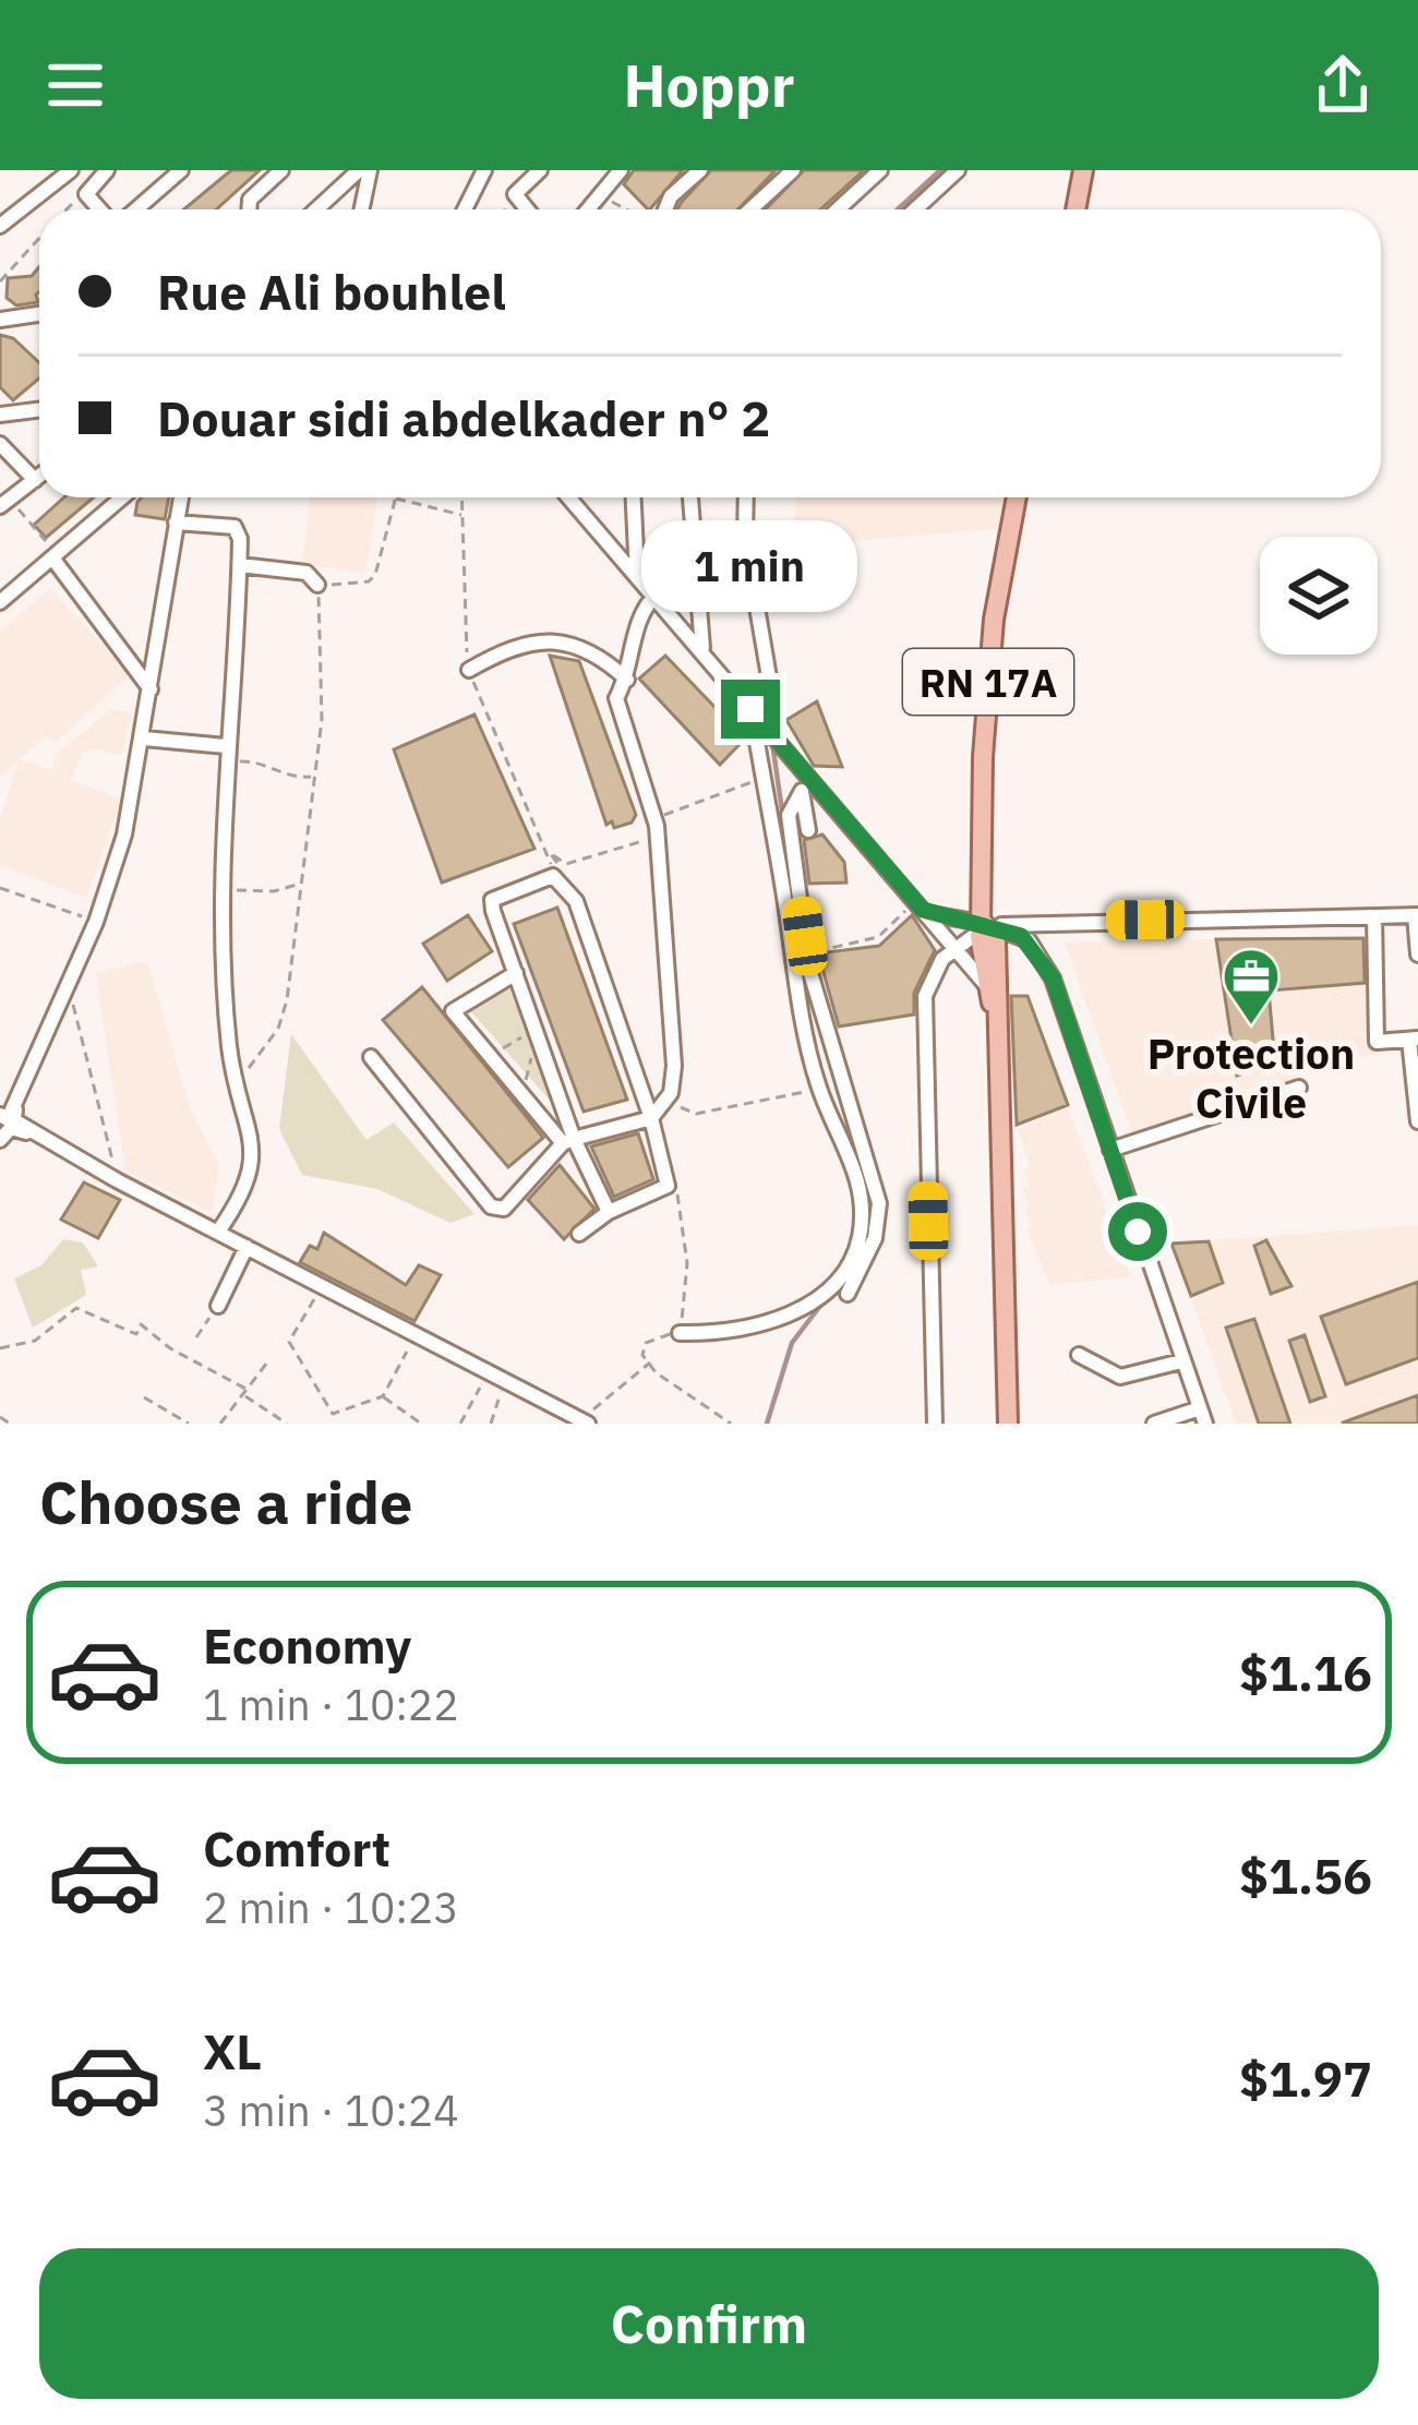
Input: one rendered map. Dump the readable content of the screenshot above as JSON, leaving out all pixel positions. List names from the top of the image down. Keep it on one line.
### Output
{"streets":{"main road":["RN 17A"]},"places":{"office":["Protection Civile"]},"page":{"header":"Hoppr","banner":["Rue Ali bouhlel","Douar sidi abdelkader n° 2"],"bubble":"1 min","heading":"Choose a ride","list":[{"name":"Economy","note":"1 min · 10:22","value":"$1.16"},{"name":"Comfort","note":"2 min · 10:23","value":"$1.56"},{"name":"XL","note":"3 min · 10:24","value":"$1.97"}],"buttons":"Confirm"}}
